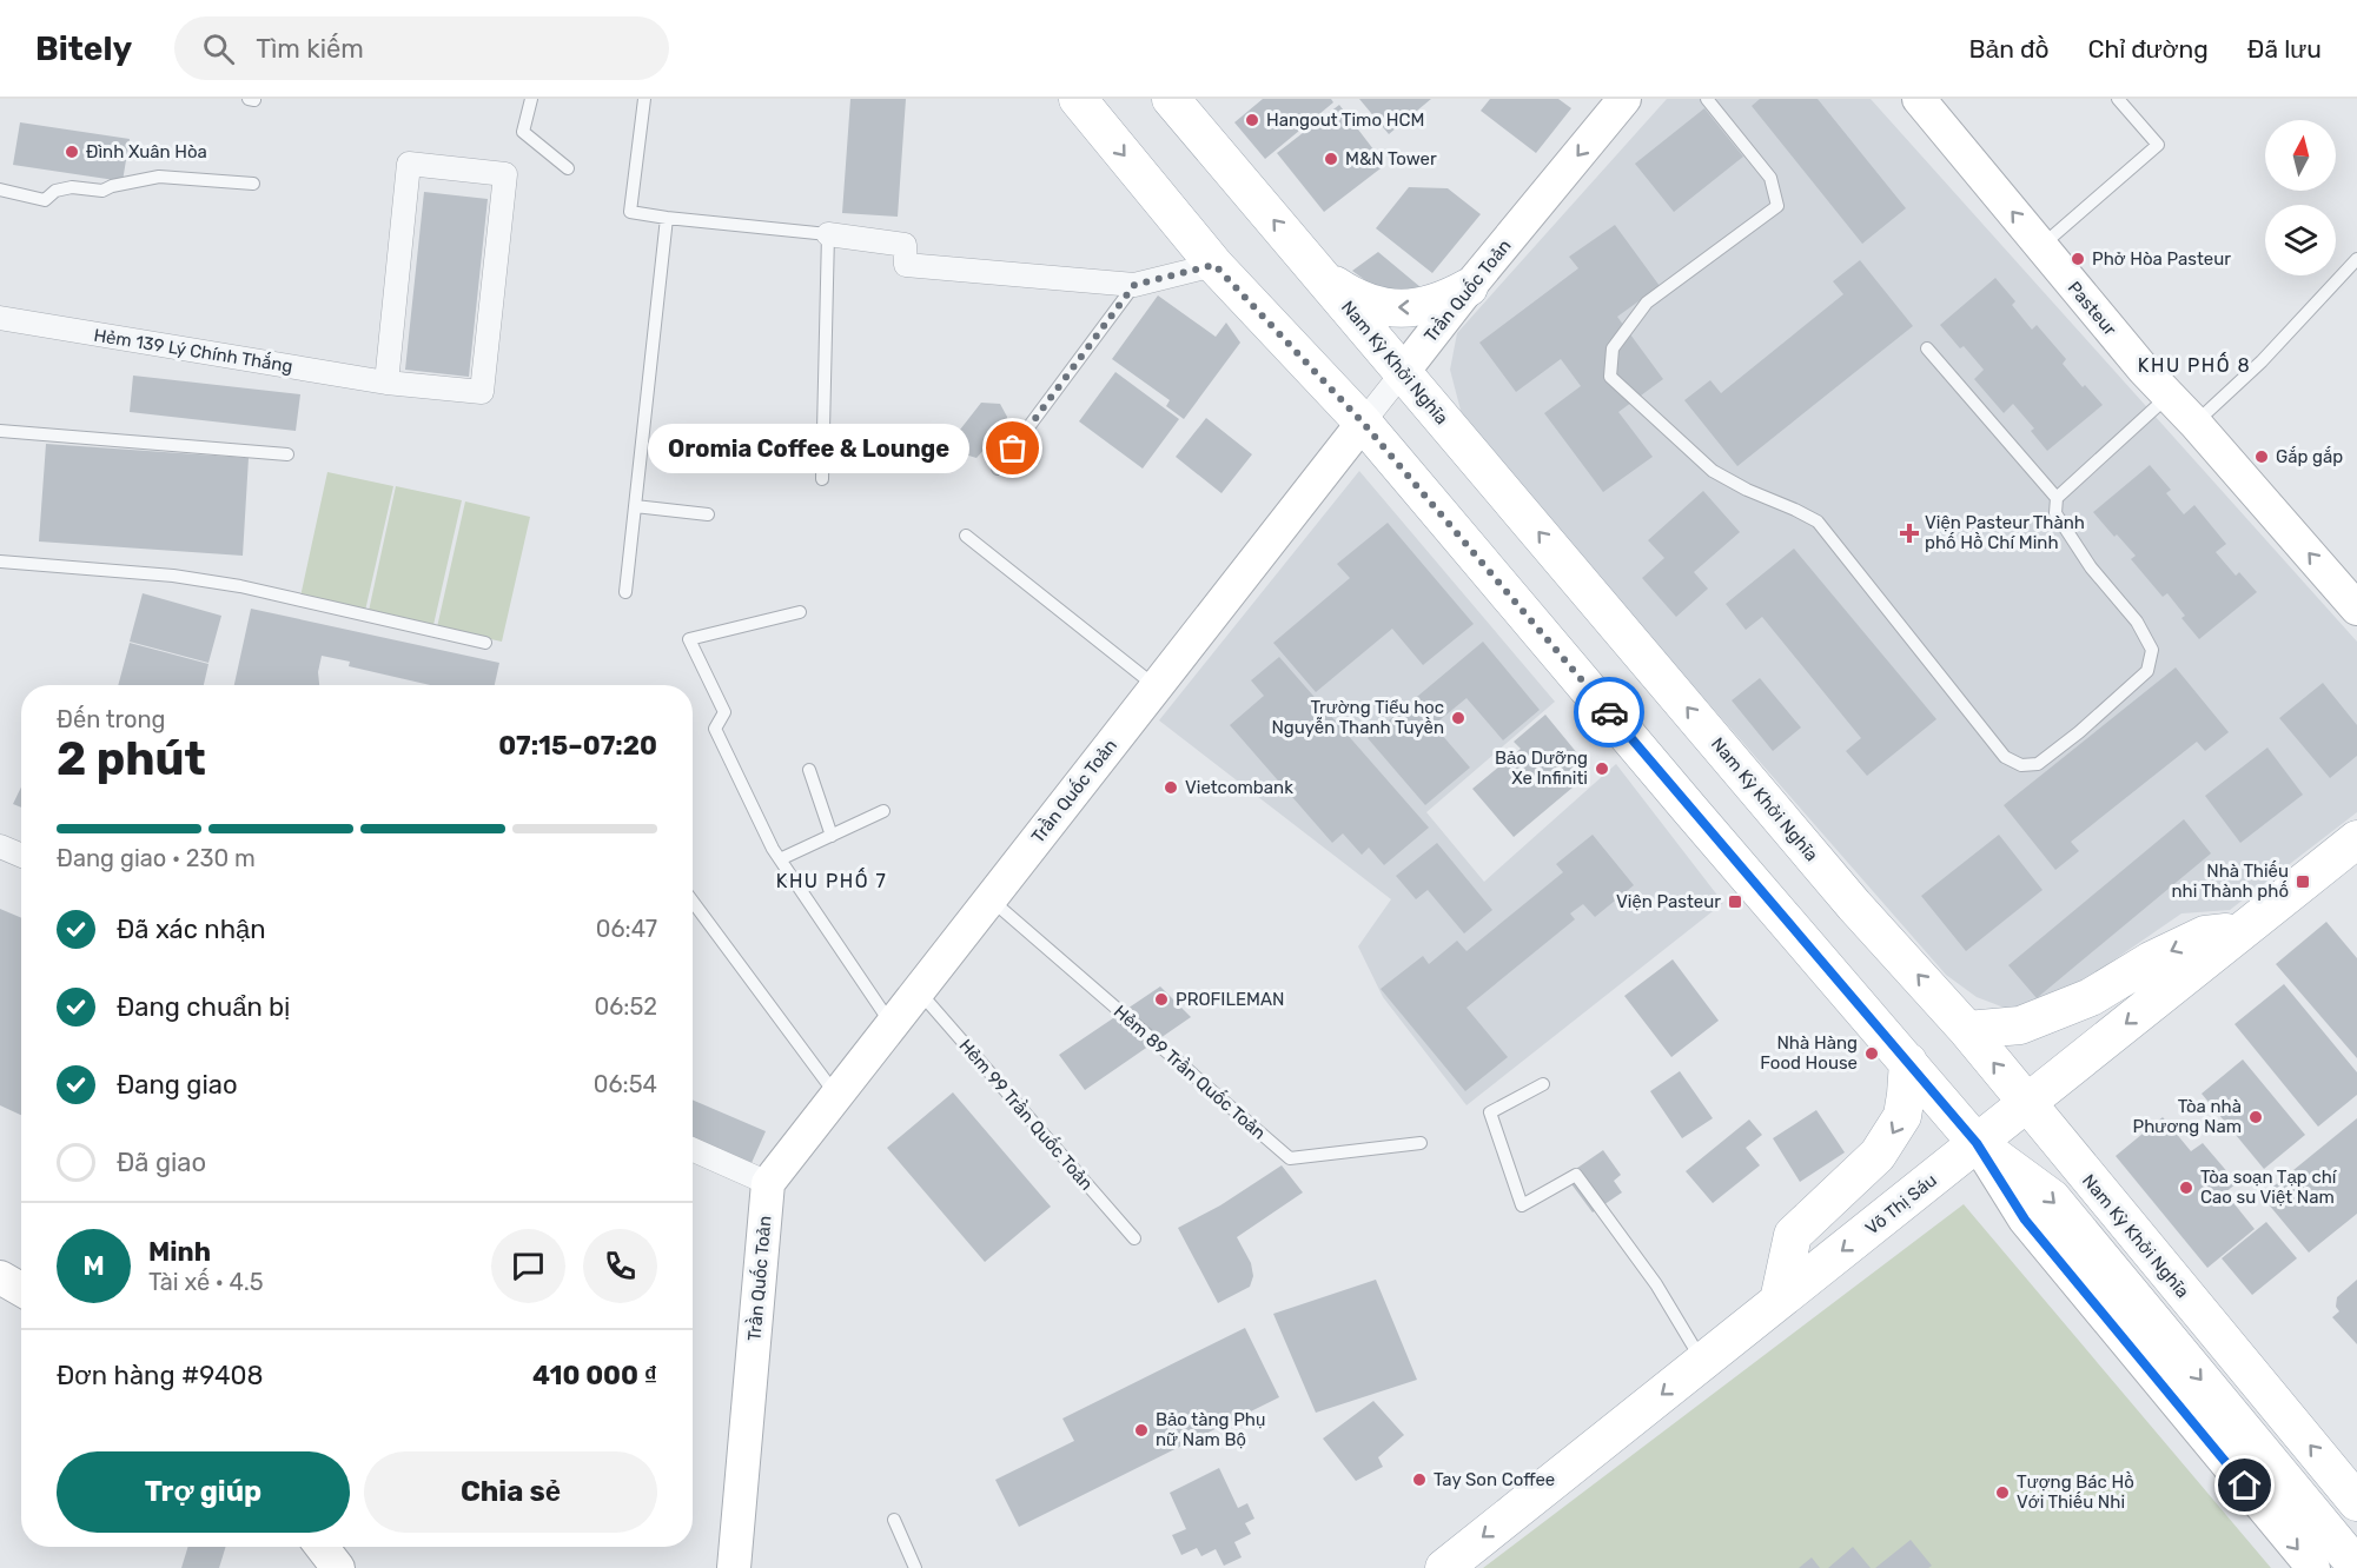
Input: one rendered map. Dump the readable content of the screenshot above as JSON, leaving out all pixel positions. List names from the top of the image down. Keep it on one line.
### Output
{"streets":{"main road":["Nam Kỳ Khởi Nghĩa","Võ Thị Sáu"],"street":["Trần Quốc Toản","Pasteur","Hẻm 139 Lý Chính Thắng"],"lane":["Hẻm 89 Trần Quốc Toản","Hẻm 99 Trần Quốc Toản"]},"crossings":[["Trần Quốc Toản","Nam Kỳ Khởi Nghĩa"],["Trần Quốc Toản","Hẻm 89 Trần Quốc Toản"],["Trần Quốc Toản","Hẻm 99 Trần Quốc Toản"],["Nam Kỳ Khởi Nghĩa","Võ Thị Sáu"]],"one_way":["Pasteur"],"districts":["KHU PHỐ 8","KHU PHỐ 7"],"places":{"other":["Hangout Timo HCM","Đình Xuân Hòa","M&N Tower","Phở Hòa Pasteur","Oromia Coffee & Lounge","Gắp gắp","Trường Tiểu học Nguyễn Thanh Tuyền","Bảo Dưỡng Xe Infiniti","Vietcombank","PROFILEMAN","Nhà Hàng Food House","Tòa nhà Phương Nam","Tòa soạn Tạp chí Cao su Việt Nam","Bảo tàng Phụ nữ Nam Bộ","Tay Son Coffee","Tượng Bác Hồ Với Thiếu Nhi"],"health":["Viện Pasteur Thành phố Hồ Chí Minh"],"transit":["Nhà Thiếu nhi Thành phố","Viện Pasteur"]},"north":"top","page":{"header":"Bitely","search":"Tìm kiếm","nav":["Bản đồ","Chỉ đường","Đã lưu"],"bubble":"Oromia Coffee & Lounge","heading":["2 phút","Đến trong","07:15–07:20"],"panel":["Minh","Tài xế · 4.5","Đơn hàng #9408","410 000 ₫"],"bar":"Đang giao · 230 m","list":[["Đã xác nhận","06:47"],["Đang chuẩn bị","06:52"],["Đang giao","06:54"],"Đã giao"],"round":"M","buttons":["Trợ giúp","Chia sẻ"]}}
